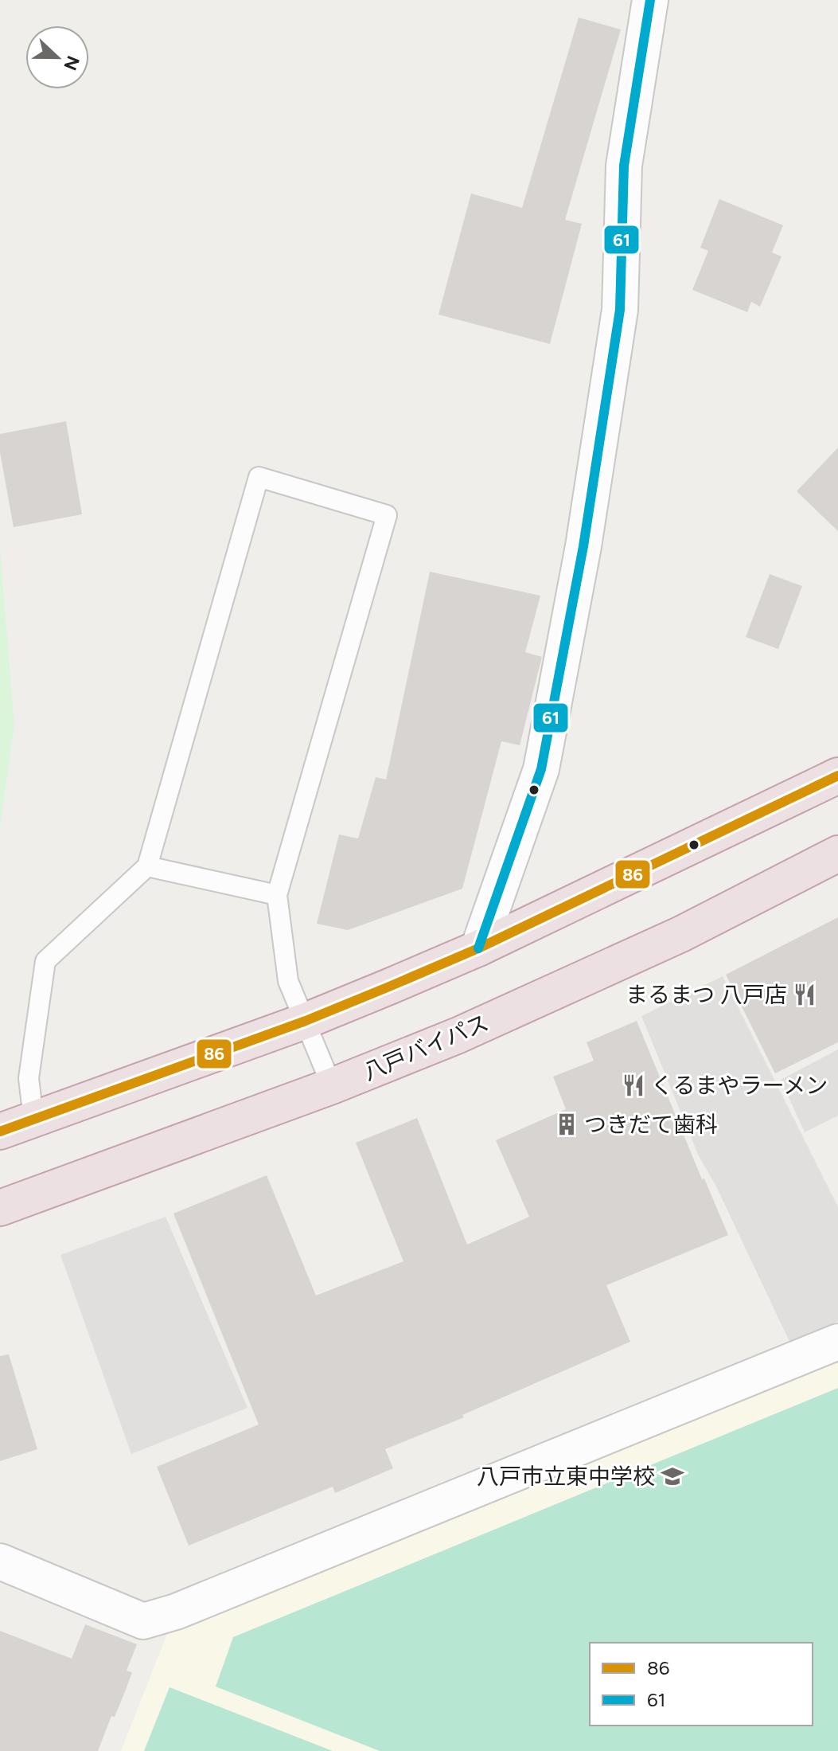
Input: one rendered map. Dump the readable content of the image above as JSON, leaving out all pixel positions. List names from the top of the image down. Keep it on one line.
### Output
{"streets":{"highway":["八戸バイパス"]},"places":{"restaurant":["まるまつ 八戸店","くるまやラーメン"],"building":["つきだて歯科"],"school or university":["八戸市立東中学校"]},"lines":["transit line 61","transit line 86"],"legend":["86","61"],"north":"right"}
